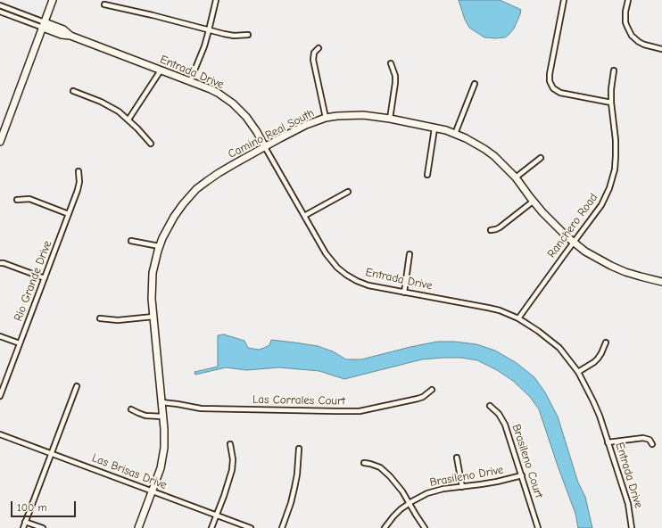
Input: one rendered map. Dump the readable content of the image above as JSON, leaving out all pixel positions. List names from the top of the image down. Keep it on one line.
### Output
{"streets":{"street":["Entrada Drive","Camino Real South","Ranchero Road","Rio Grande Drive","Las Corrales Court","Brasileno Court","Las Brisas Drive","Brasileno Drive"]},"crossings":[["Entrada Drive","Camino Real South"],["Entrada Drive","Ranchero Road"],["Camino Real South","Ranchero Road"],["Camino Real South","Las Corrales Court"],["Camino Real South","Las Brisas Drive"],["Brasileno Court","Brasileno Drive"]],"scale_bar":"100 m"}
